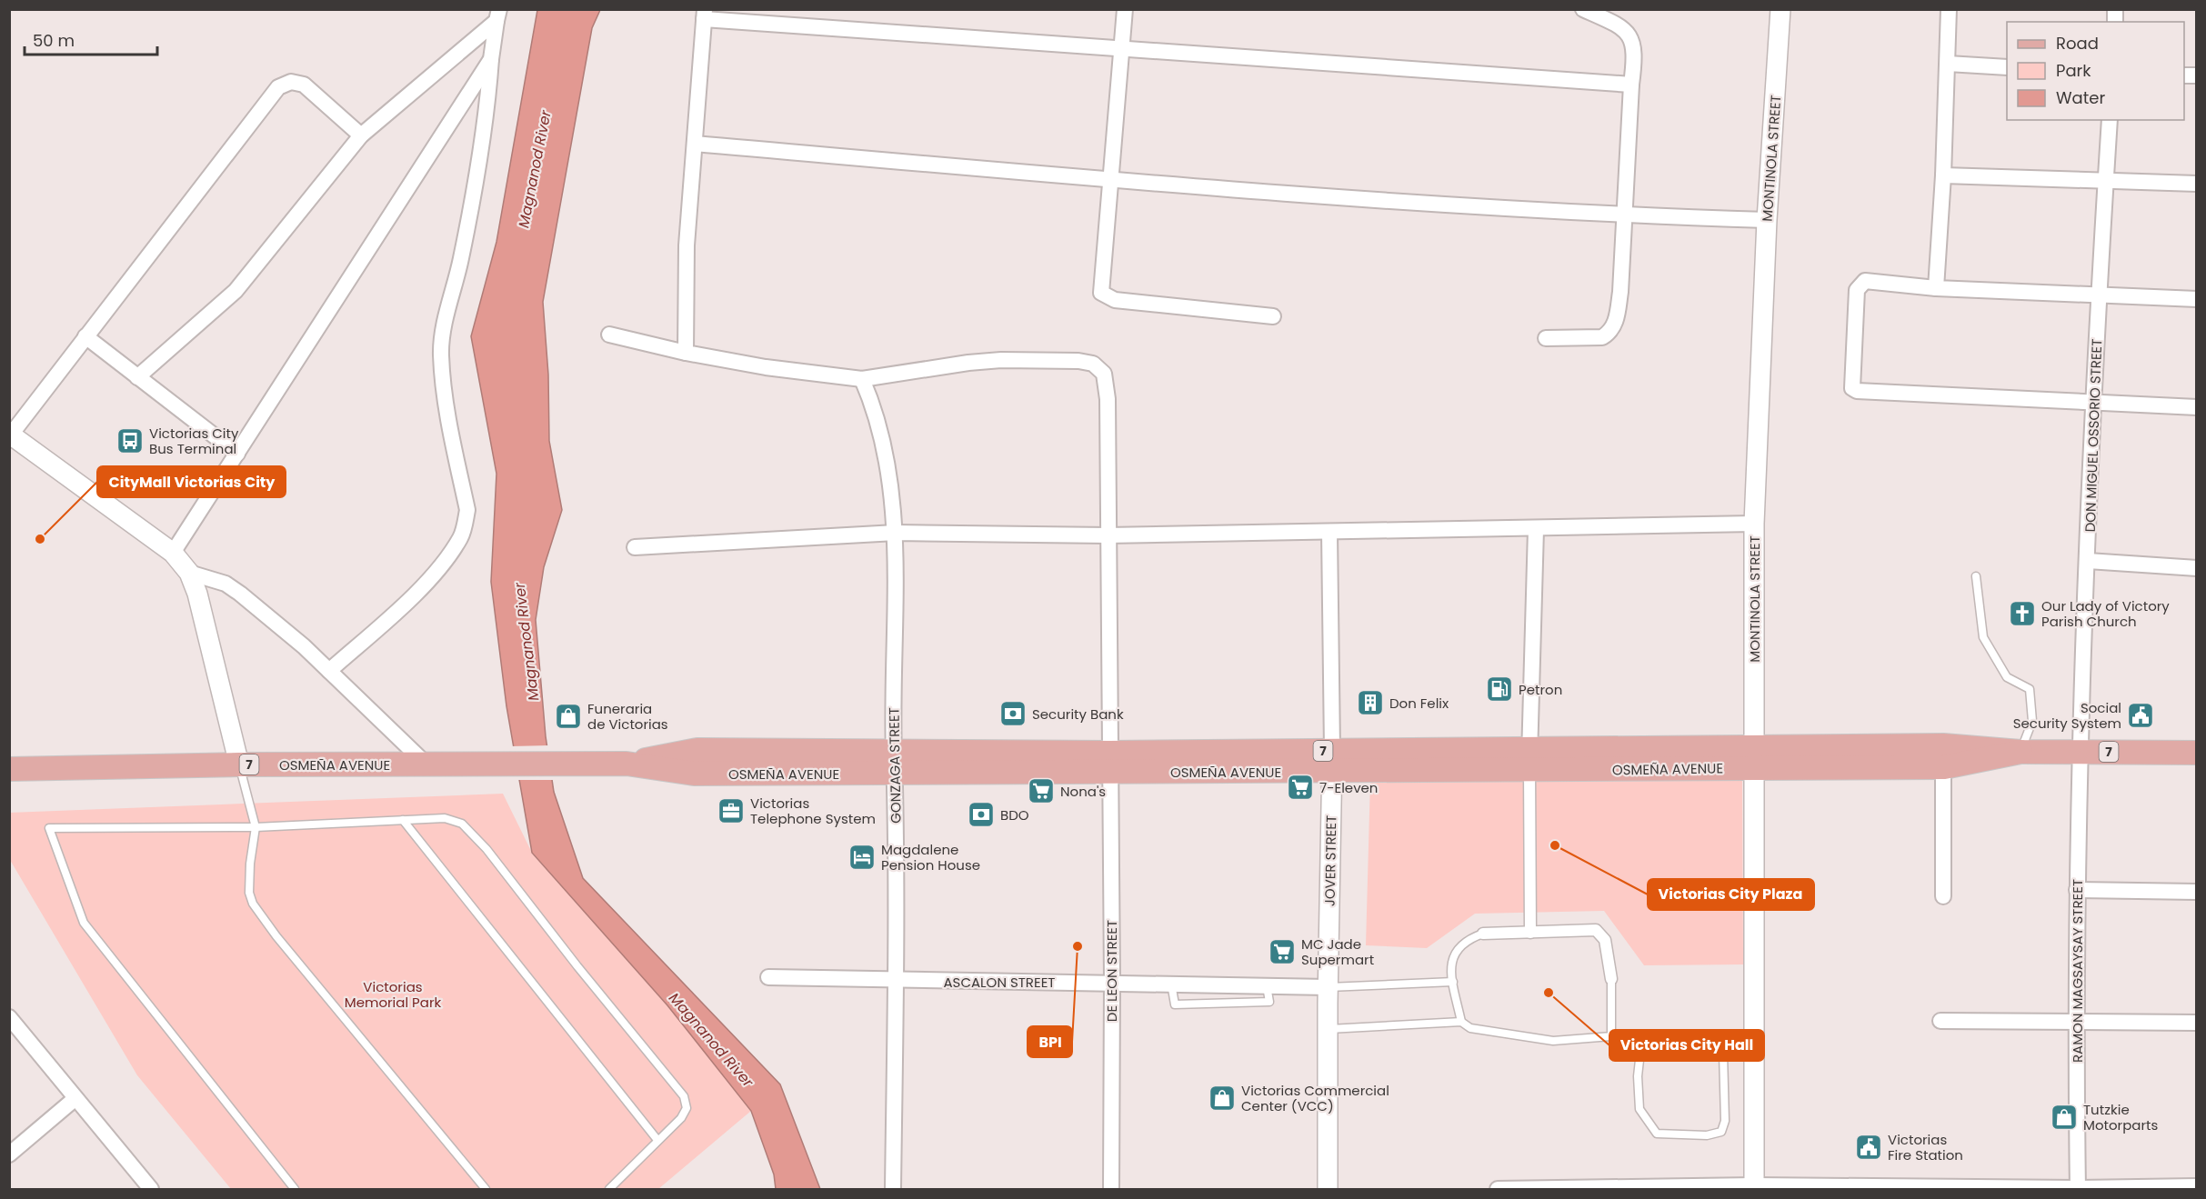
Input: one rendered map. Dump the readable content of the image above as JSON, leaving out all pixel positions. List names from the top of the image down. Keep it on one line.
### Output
{"streets":{"main road":["7","OSMEÑA AVENUE"],"street":["MONTINOLA STREET","DON MIGUEL OSSORIO STREET","GONZAGA STREET","JOVER STREET","DE LEON STREET","RAMON MAGSAYSAY STREET","ASCALON STREET"]},"crossings":[["MONTINOLA STREET","OSMEÑA AVENUE"],["DON MIGUEL OSSORIO STREET","OSMEÑA AVENUE"],["DON MIGUEL OSSORIO STREET","RAMON MAGSAYSAY STREET"],["OSMEÑA AVENUE","GONZAGA STREET"],["OSMEÑA AVENUE","JOVER STREET"],["OSMEÑA AVENUE","DE LEON STREET"],["OSMEÑA AVENUE","RAMON MAGSAYSAY STREET"],["GONZAGA STREET","DE LEON STREET"],["GONZAGA STREET","ASCALON STREET"],["JOVER STREET","ASCALON STREET"],["DE LEON STREET","ASCALON STREET"]],"water":["Magnanod River"],"parks":["Victorias Memorial Park"],"places":{"bus stop":["Victorias City Bus Terminal"],"other":["CityMall Victorias City","Victorias City Plaza","BPI","Victorias City Hall"],"church":["Our Lady of Victory Parish Church"],"fuel station":["Petron"],"building":["Don Felix"],"bank":["Security Bank","BDO"],"public building":["Social Security System","Victorias Fire Station"],"shop":["Funeraria de Victorias","Victorias Commercial Center (VCC)","Tutzkie Motorparts"],"supermarket":["7-Eleven","Nona's","MC Jade Supermart"],"office":["Victorias Telephone System"],"hotel":["Magdalene Pension House"]},"legend":["Road","Park","Water"],"scale_bar":"50 m"}
